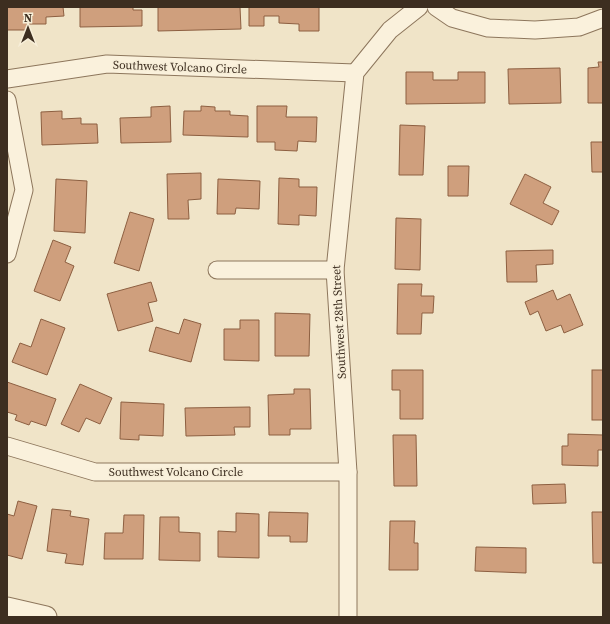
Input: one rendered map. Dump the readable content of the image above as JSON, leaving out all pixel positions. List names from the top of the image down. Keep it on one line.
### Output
{"streets":{"street":["Southwest Volcano Circle","Southwest 28th Street"]},"crossings":[["Southwest Volcano Circle","Southwest 28th Street"]],"north":"top"}
